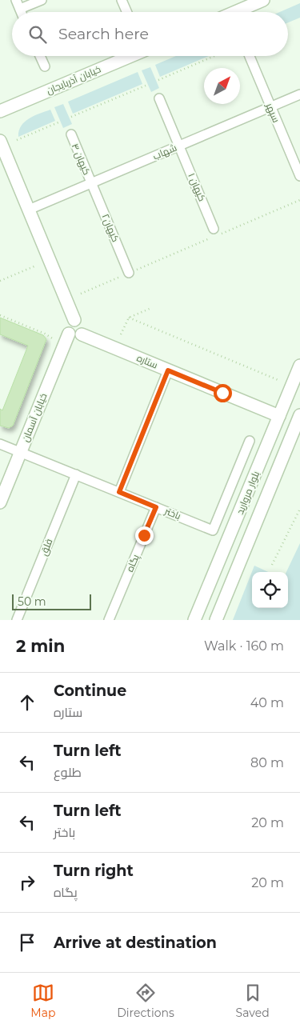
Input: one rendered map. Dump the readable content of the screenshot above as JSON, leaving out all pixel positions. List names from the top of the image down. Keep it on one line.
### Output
{"streets":{"street":["خیابان آذربایجان","سپهر","شهاب","کیهان ۴","کیهان ۱","کیهان۲","ستاره","خیابان آسمان","بلوار مروارید","باختر","فلق","پگاه"]},"crossings":[["سپهر","شهاب"],["شهاب","کیهان ۴"],["شهاب","کیهان ۱"],["شهاب","کیهان۲"],["کیهان ۴","کیهان۲"],["ستاره","خیابان آسمان"],["ستاره","بلوار مروارید"],["خیابان آسمان","باختر"],["باختر","فلق"],["باختر","پگاه"]],"scale_bar":"50 m","north":"top right","page":{"search":"Search here","scale":"50 m","heading":["2 min","Walk · 160 m"],"list":[["Continue","ستاره","40 m"],["Turn left","طلوع","80 m"],["Turn left","باختر","20 m"],["Turn right","پگاه","20 m"],"Arrive at destination"],"nav":["Map","Directions","Saved"]}}
